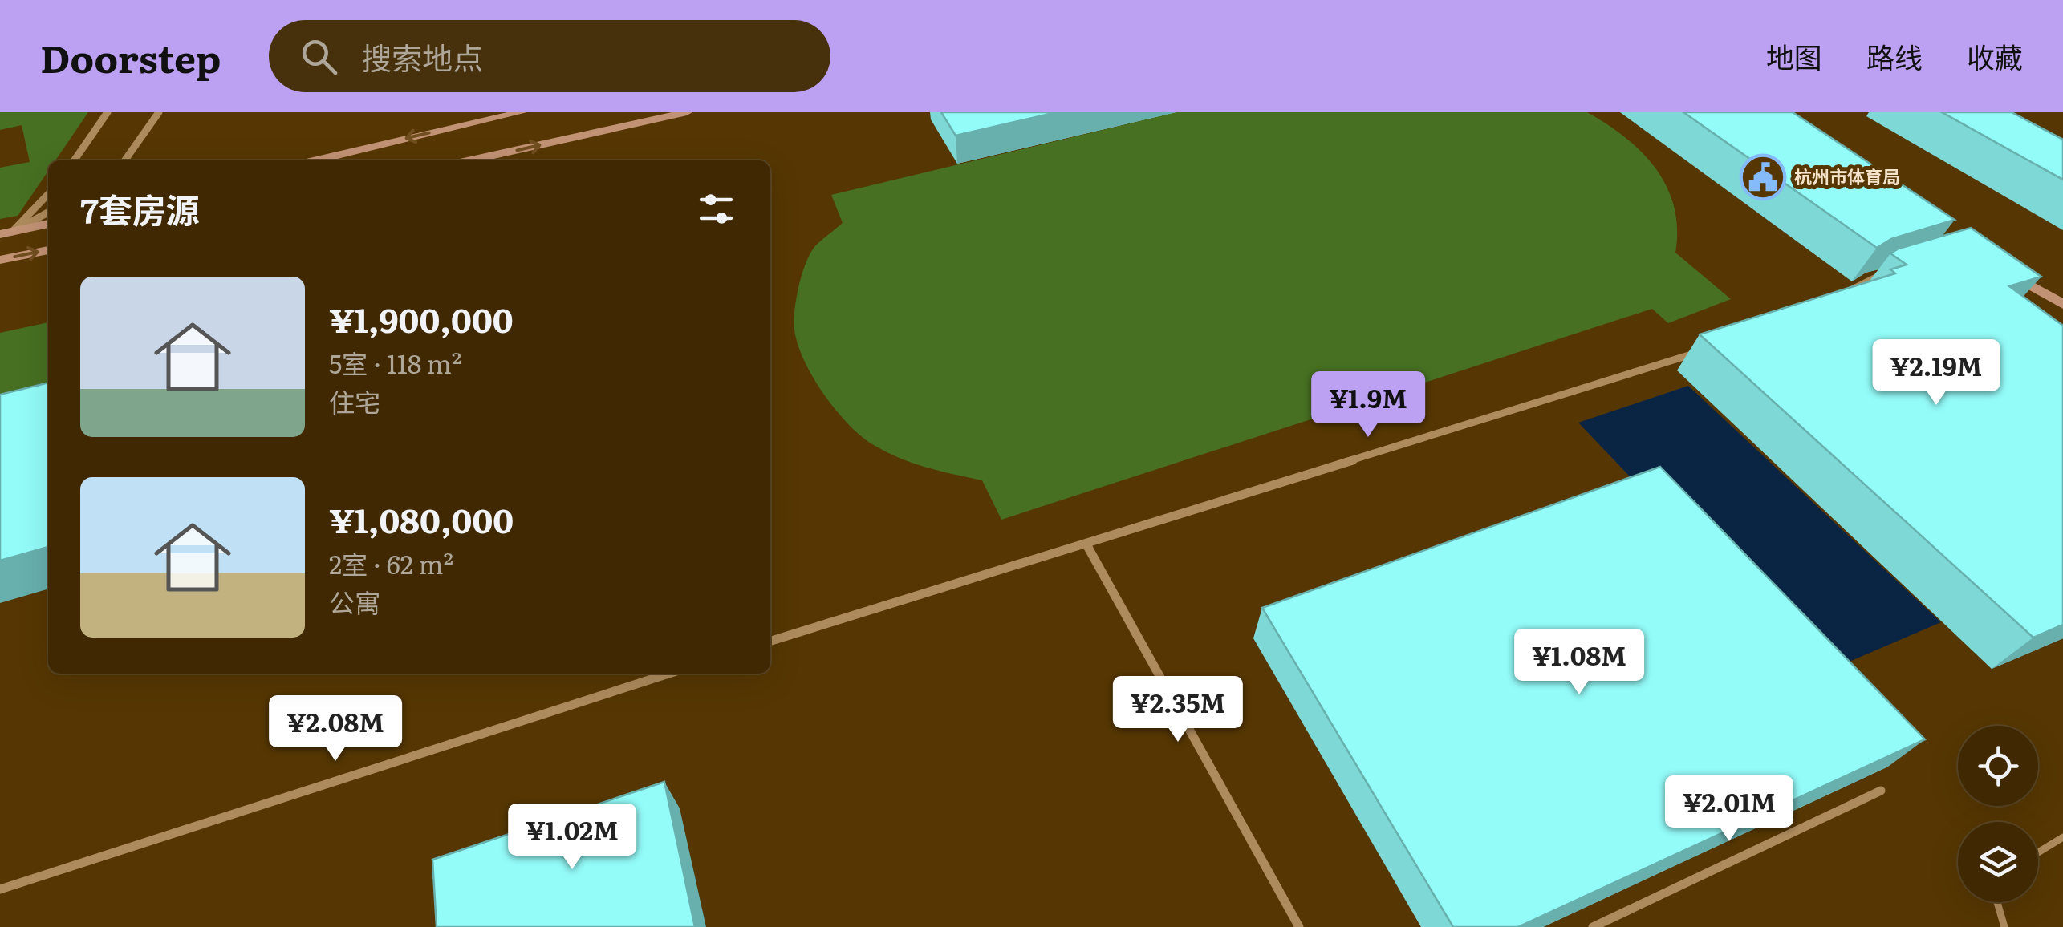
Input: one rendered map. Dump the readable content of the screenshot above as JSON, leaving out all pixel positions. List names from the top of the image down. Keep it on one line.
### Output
{"places":{"public building":["杭州市体育局"]},"page":{"header":"Doorstep","search":"搜索地点","nav":["地图","路线","收藏"],"heading":"7套房源","list":[{"name":"¥1,900,000","note":"5室 · 118 m² · 住宅"},{"name":"¥1,080,000","note":"2室 · 62 m² · 公寓"}],"price":["¥2.19M","¥1.9M","¥1.08M","¥2.35M","¥2.08M","¥2.01M","¥1.02M"]}}
